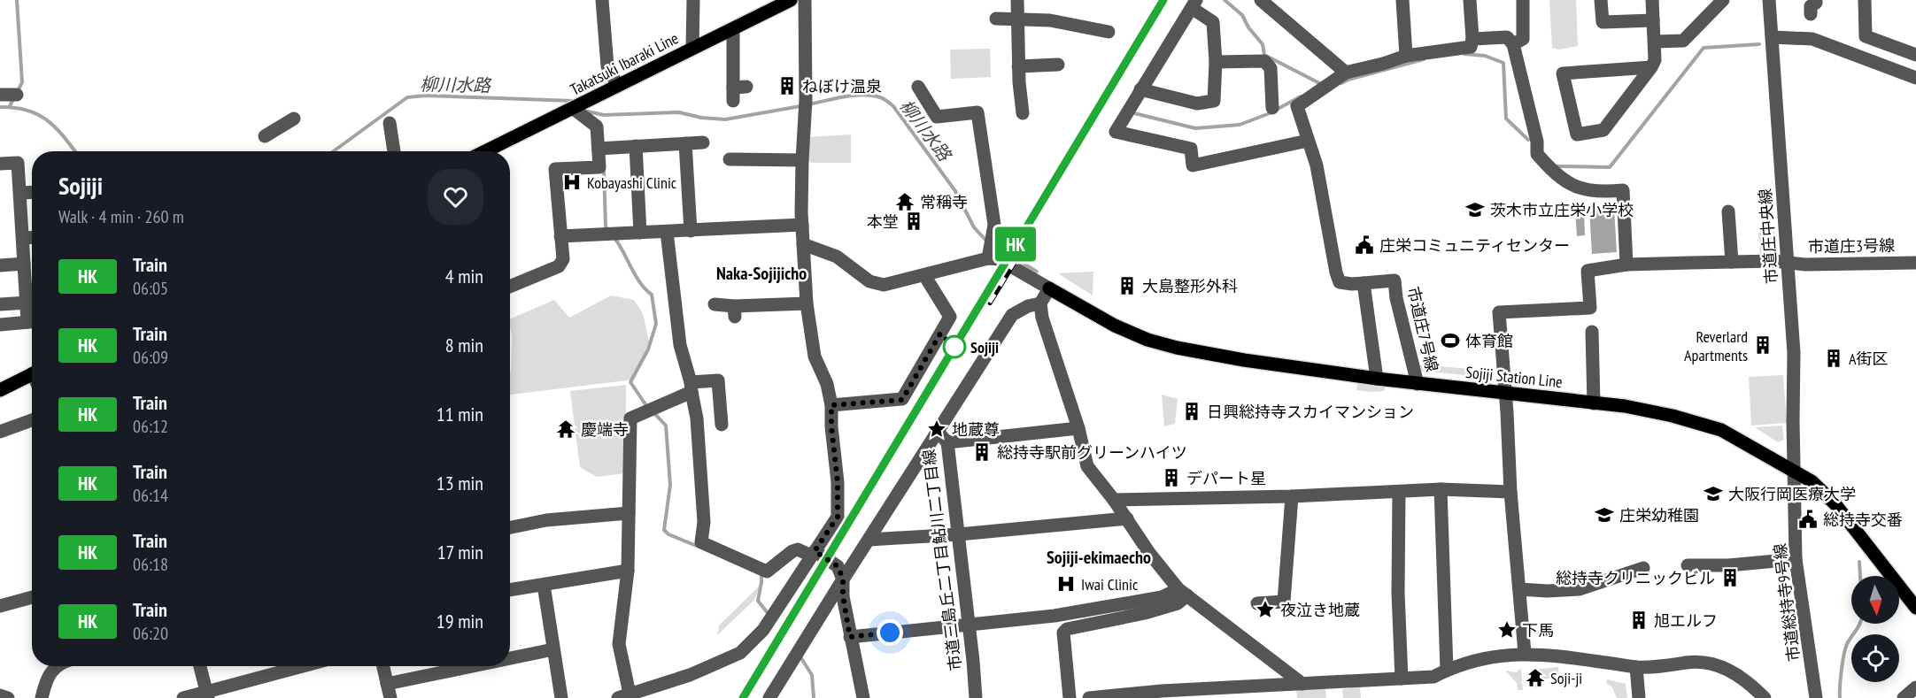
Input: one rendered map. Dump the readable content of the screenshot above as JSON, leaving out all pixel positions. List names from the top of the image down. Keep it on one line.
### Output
{"streets":{"main road":["Takatsuki Ibaraki Line","Sojiji Station Line"],"street":["市道庄中央線","市道庄3号線","市道庄7号線","市道三島丘二丁目鮎川二丁目線","市道総持寺9号線"]},"crossings":[["市道庄中央線","市道庄3号線"],["市道庄中央線","Sojiji Station Line"],["市道庄中央線","市道総持寺9号線"],["市道庄3号線","Sojiji Station Line"],["市道庄7号線","Sojiji Station Line"],["Sojiji Station Line","市道総持寺9号線"]],"districts":["Naka-Sojijicho","Sojiji-ekimaecho"],"water":["柳川水路"],"places":{"building":["ねぼけ温泉","本堂","大島整形外科","Reverlard Apartments","A街区","日興総持寺スカイマンション","総持寺駅前グリーンハイツ","デパート星","総持寺クリニックビル","旭エルフ"],"hospital":["Kobayashi Clinic","Iwai Clinic"],"temple":["常稱寺","慶端寺","Soji-ji"],"school or university":["茨木市立庄栄小学校","大阪行岡医療大学","庄栄幼稚園"],"public building":["庄栄コミュニティセンター","総持寺交番"],"sports":["体育館"],"other":["Sojiji"],"place":["地蔵尊","夜泣き地蔵","下馬"]},"north":"bottom","page":{"on_map":"HK","heading":["Sojiji","Walk · 4 min · 260 m"],"list":[{"mark":"HK","name":"Train","note":"06:05","value":"4 min"},{"mark":"HK","name":"Train","note":"06:09","value":"8 min"},{"mark":"HK","name":"Train","note":"06:12","value":"11 min"},{"mark":"HK","name":"Train","note":"06:14","value":"13 min"},{"mark":"HK","name":"Train","note":"06:18","value":"17 min"},{"mark":"HK","name":"Train","note":"06:20","value":"19 min"}]}}
